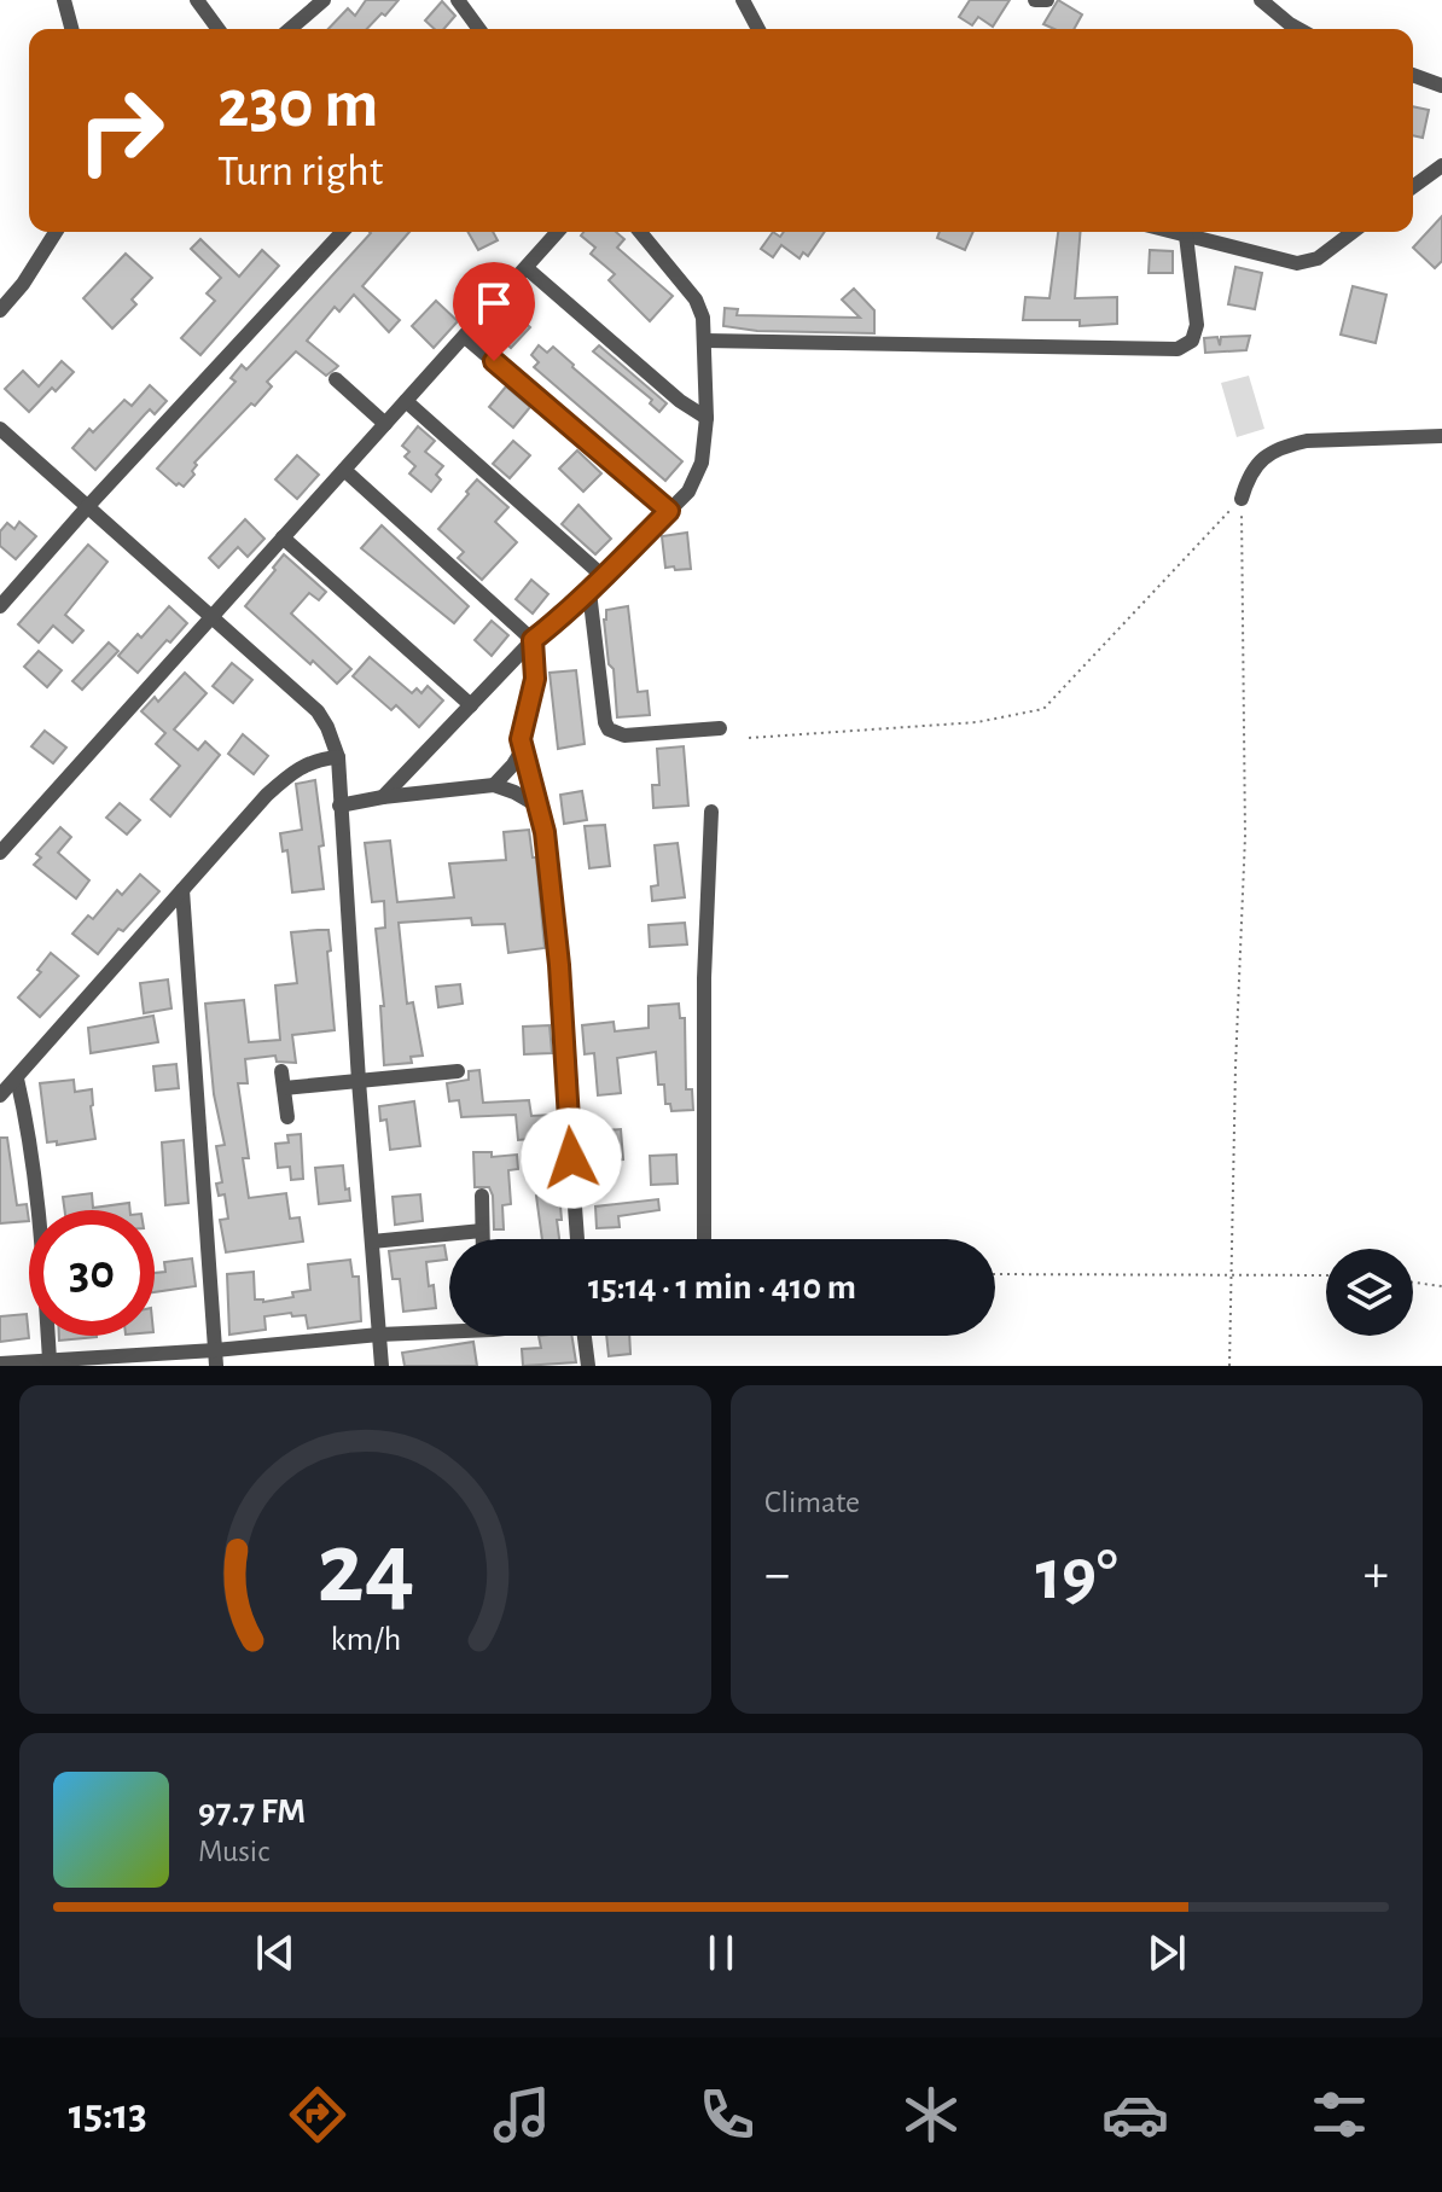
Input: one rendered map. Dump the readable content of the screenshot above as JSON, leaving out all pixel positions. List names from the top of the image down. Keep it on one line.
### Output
{"page":{"turn":["230 m","Turn right"],"limit":"30","trip":"15:14 · 1 min · 410 m","tile":"Climate","heat":["−","19°","+"],"song":["97.7 FM","Music"],"tabs":"15:13","gauge":["24","km/h"]}}
